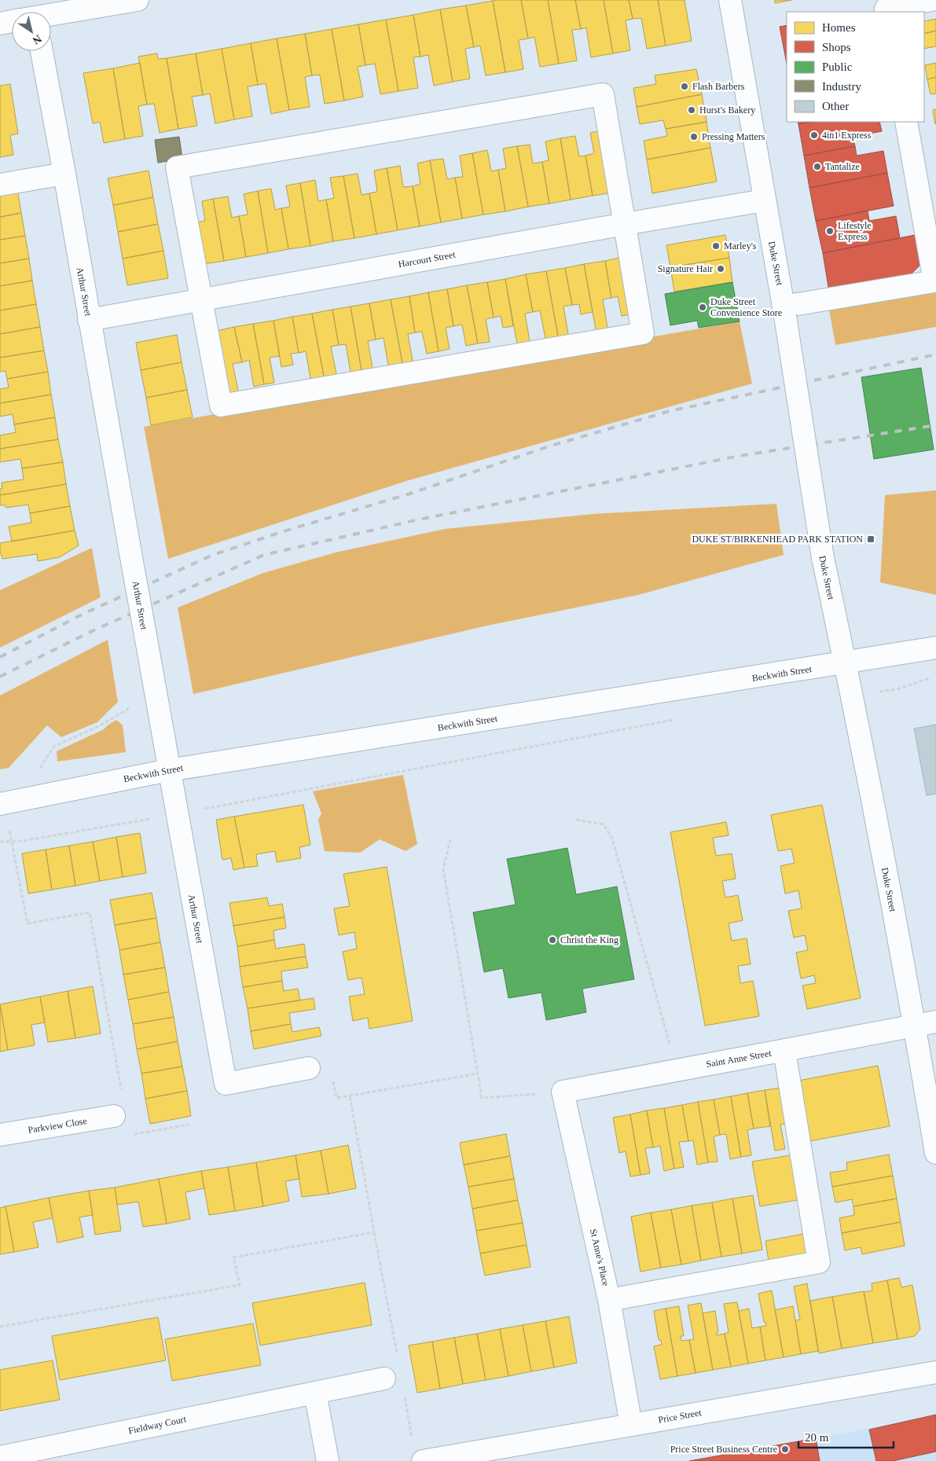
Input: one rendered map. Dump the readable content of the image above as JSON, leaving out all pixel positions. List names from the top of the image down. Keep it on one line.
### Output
{"streets":{"street":["Harcourt Street","Duke Street","Arthur Street","Beckwith Street","Saint Anne Street","Parkview Close","St Anne's Place","Price Street","Fieldway Court"]},"crossings":[["Harcourt Street","Duke Street"],["Harcourt Street","Arthur Street"],["Duke Street","Beckwith Street"],["Duke Street","Saint Anne Street"],["Arthur Street","Beckwith Street"],["Saint Anne Street","St Anne's Place"],["St Anne's Place","Price Street"]],"places":{"other":["Flash Barbers","Hurst's Bakery","4in1 Express","Pressing Matters","Tantalize","Lifestyle Express","Marley's","Signature Hair","Duke Street Convenience Store","Christ the King","Price Street Business Centre"],"transit":["DUKE ST/BIRKENHEAD PARK STATION"]},"legend":["Homes","Shops","Public","Industry","Other"],"scale_bar":"20 m","north":"bottom right"}
